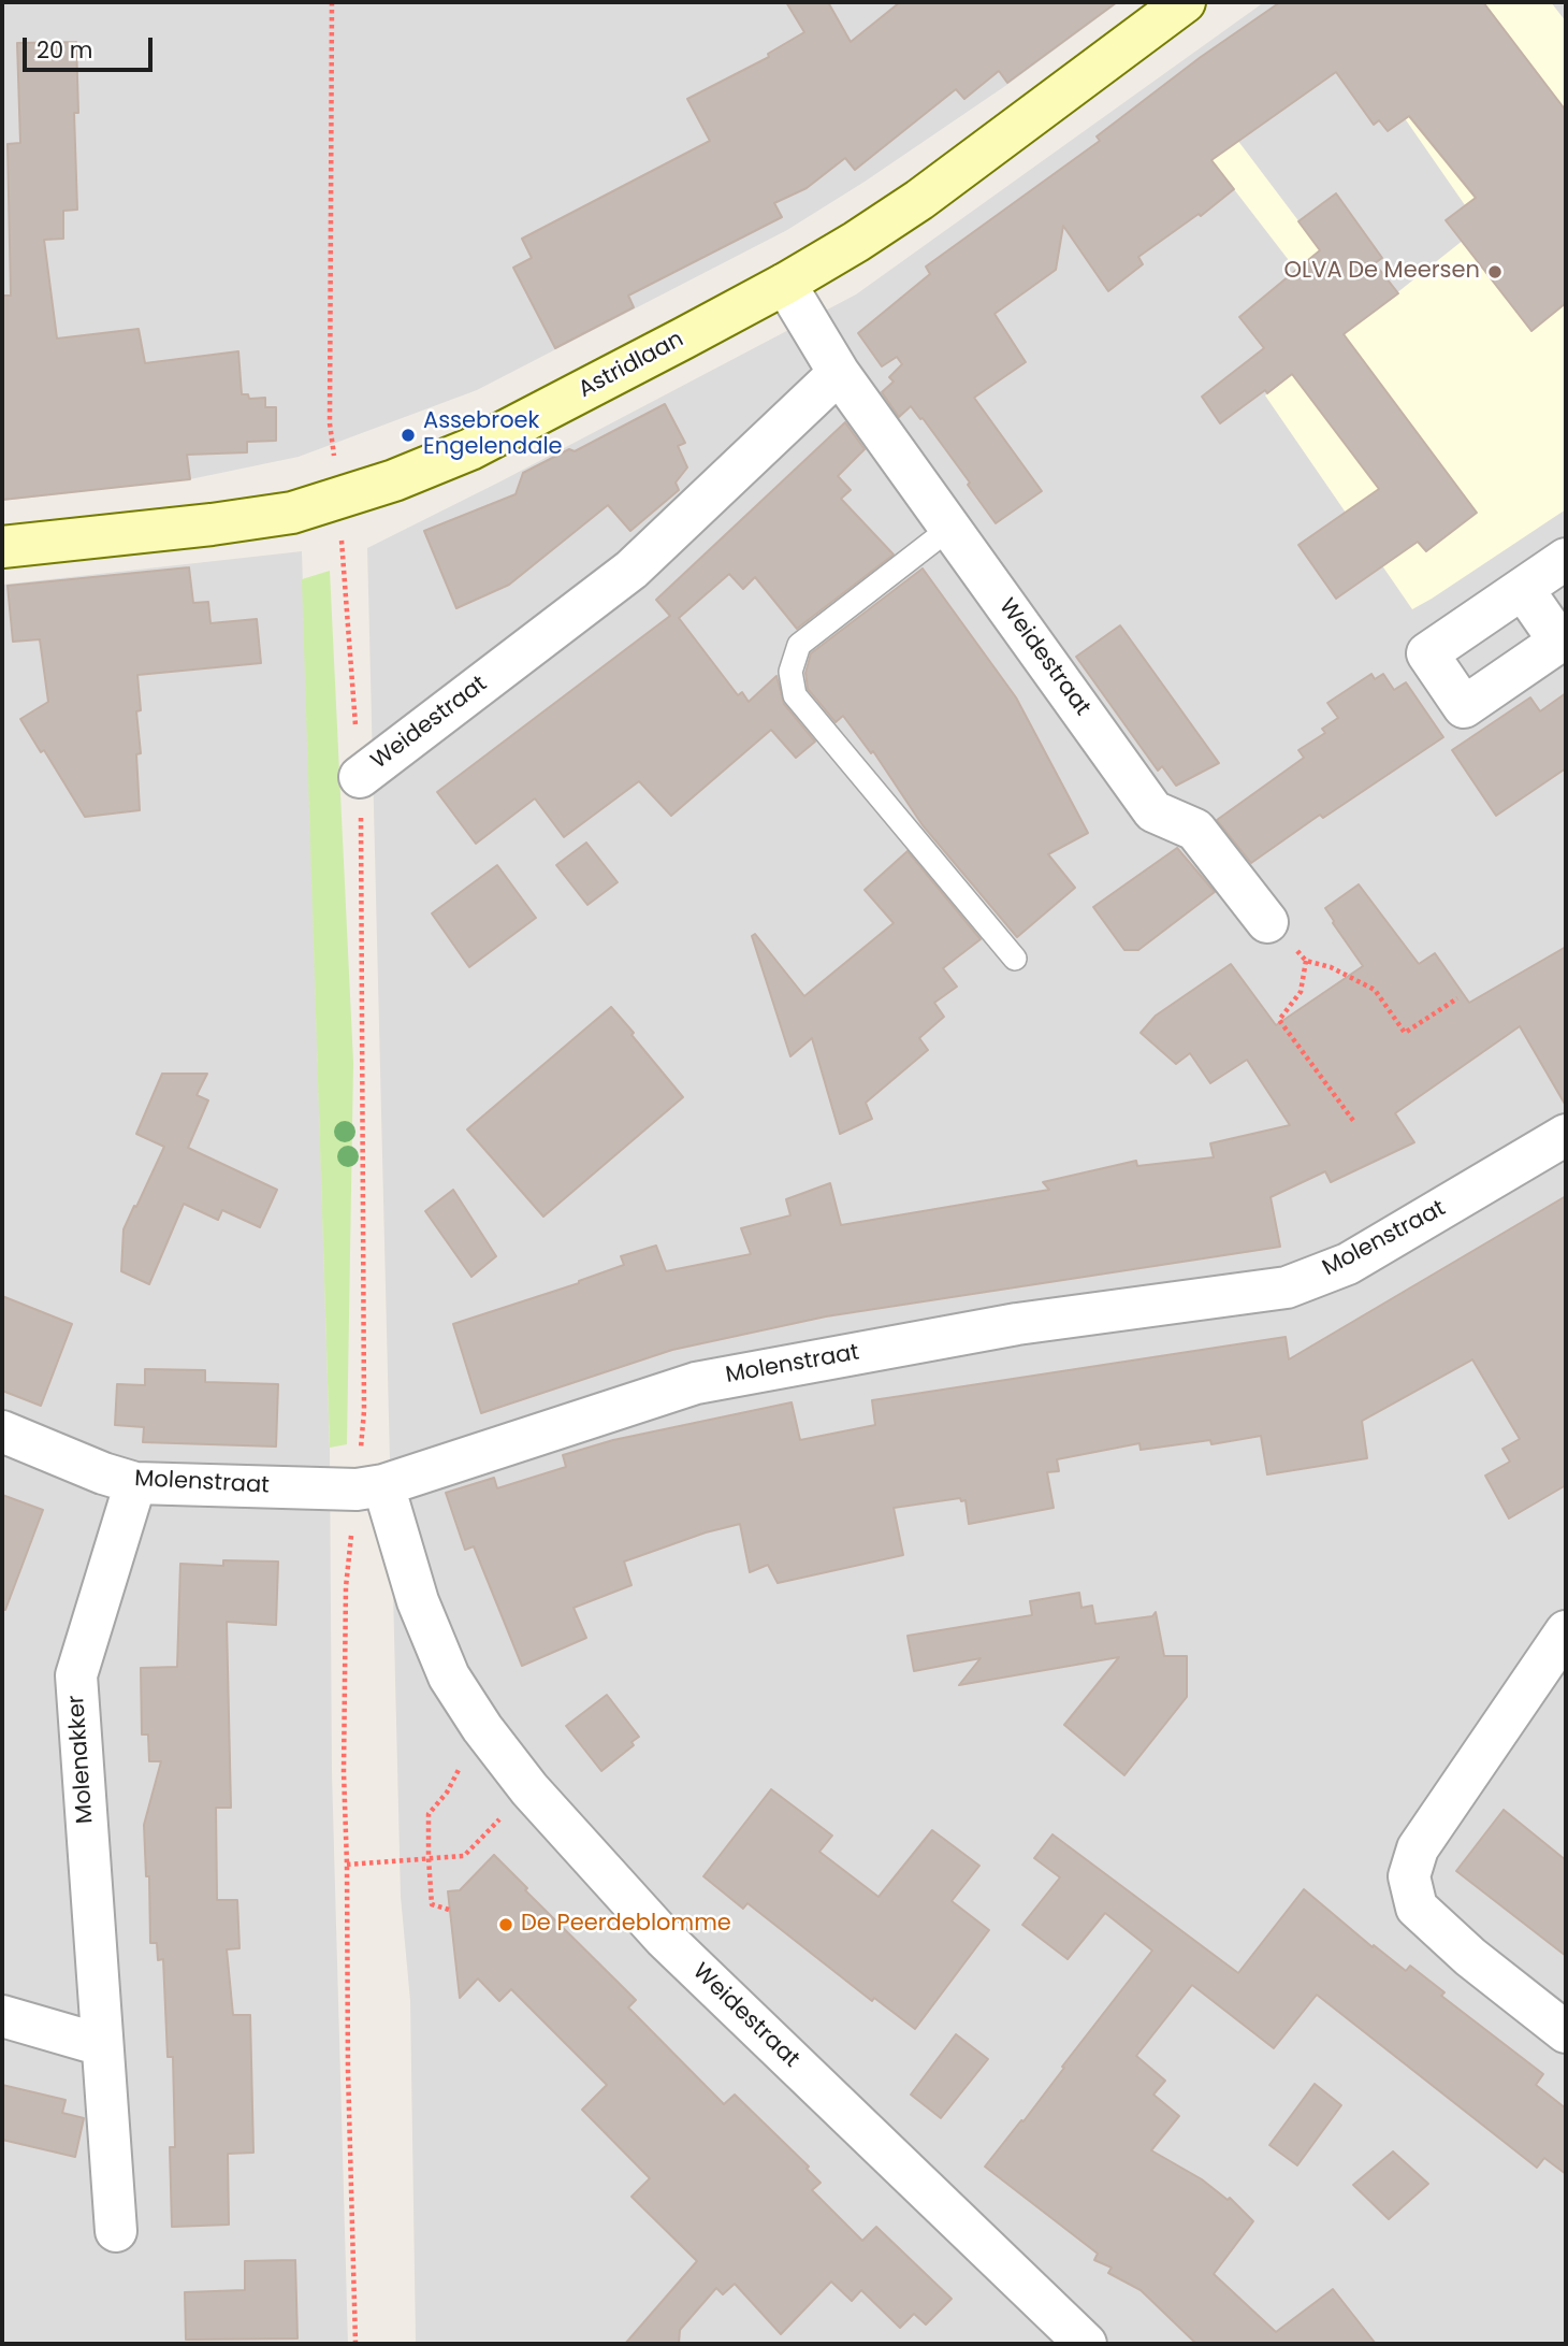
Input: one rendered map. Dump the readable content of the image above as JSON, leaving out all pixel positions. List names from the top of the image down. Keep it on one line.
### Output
{"streets":{"main road":["Astridlaan"],"street":["Weidestraat","Molenstraat","Molenakker"]},"crossings":[["Astridlaan","Weidestraat"],["Weidestraat","Molenstraat"],["Molenstraat","Molenakker"]],"places":["OLVA De Meersen","Assebroek Engelendale","De Peerdeblomme"],"scale_bar":"20 m"}
